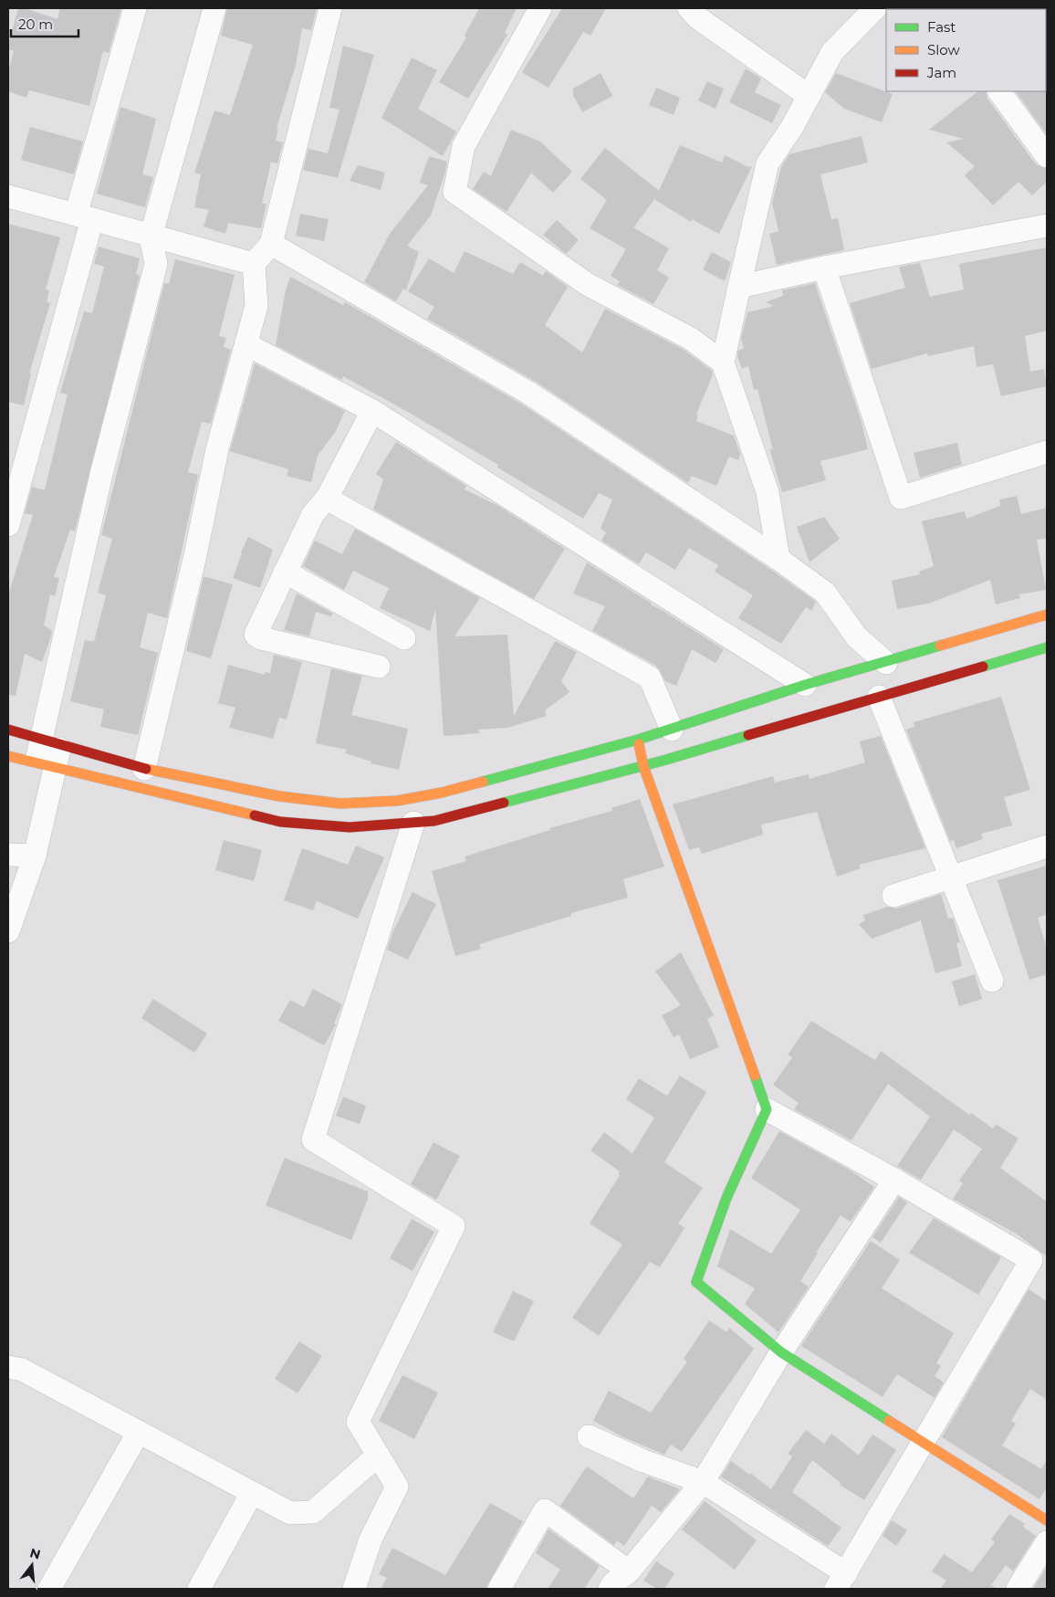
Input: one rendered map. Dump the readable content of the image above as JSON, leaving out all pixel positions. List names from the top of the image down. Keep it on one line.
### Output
{"legend":["Fast","Slow","Jam"],"scale_bar":"20 m","north":"top"}
